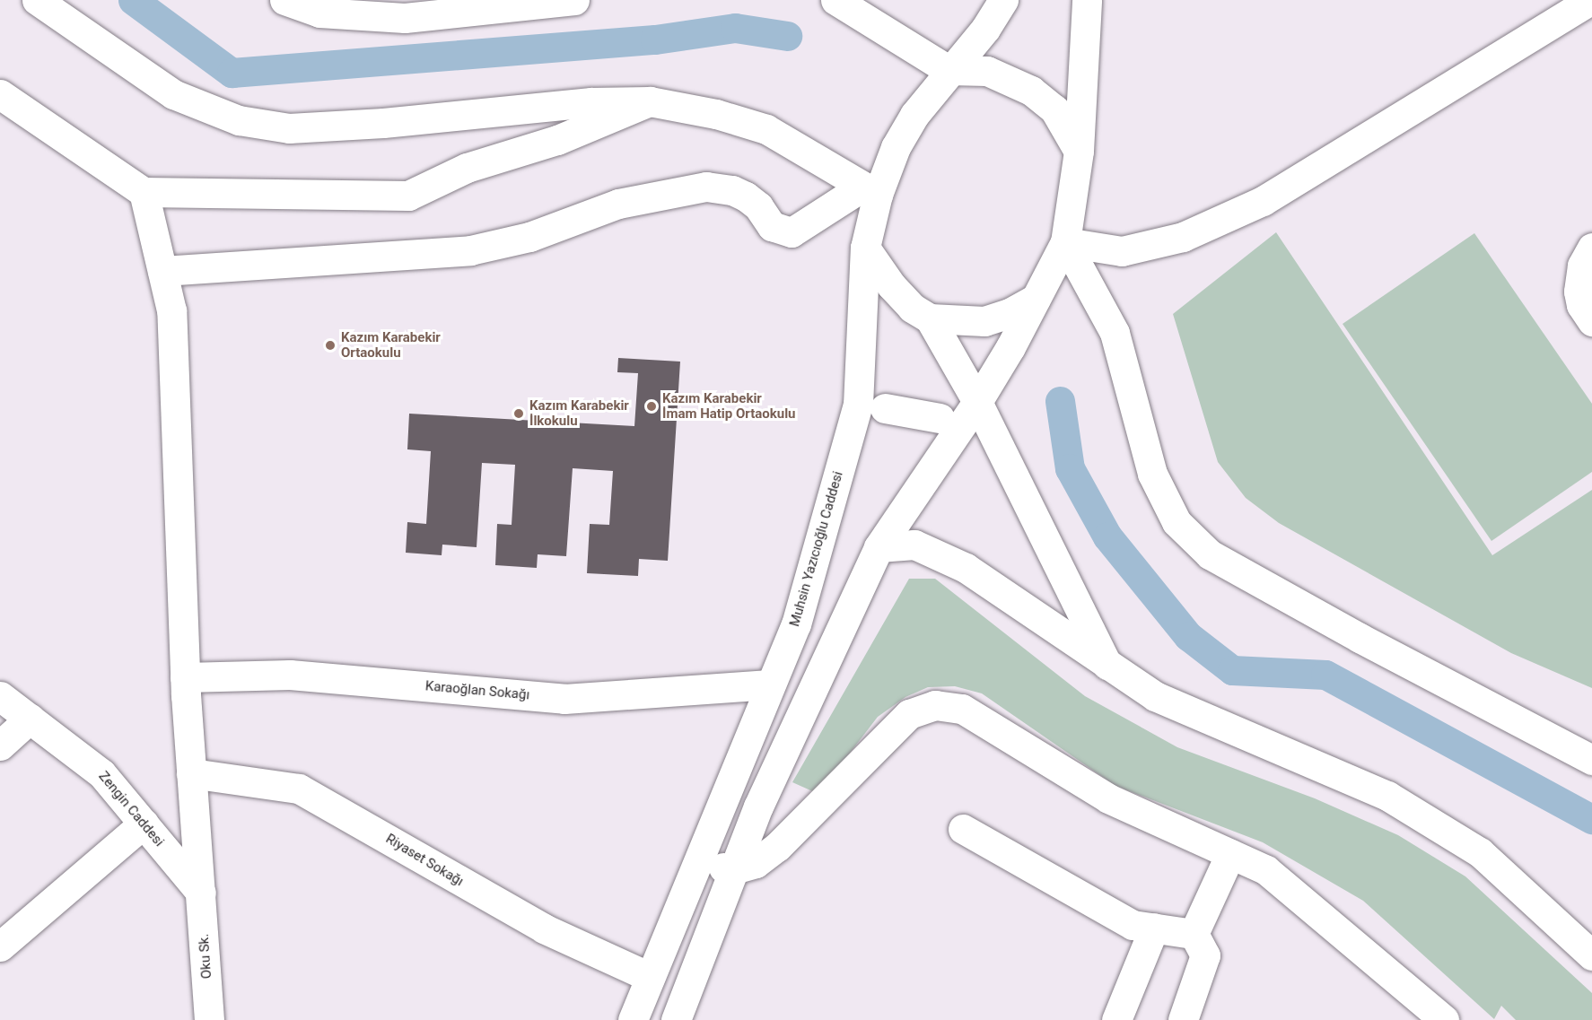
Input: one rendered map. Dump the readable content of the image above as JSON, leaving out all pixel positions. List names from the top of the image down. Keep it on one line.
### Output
{"streets":{"street":["Muhsin Yazıcıoğlu Caddesi","Karaoğlan Sokağı","Zengin Caddesi","Riyaset Sokağı","Oku Sk."]},"crossings":[["Muhsin Yazıcıoğlu Caddesi","Karaoğlan Sokağı"],["Muhsin Yazıcıoğlu Caddesi","Riyaset Sokağı"],["Karaoğlan Sokağı","Oku Sk."],["Zengin Caddesi","Oku Sk."],["Riyaset Sokağı","Oku Sk."]],"places":["Kazım Karabekir Ortaokulu","Kazım Karabekir İmam Hatip Ortaokulu","Kazım Karabekir İlkokulu"]}
